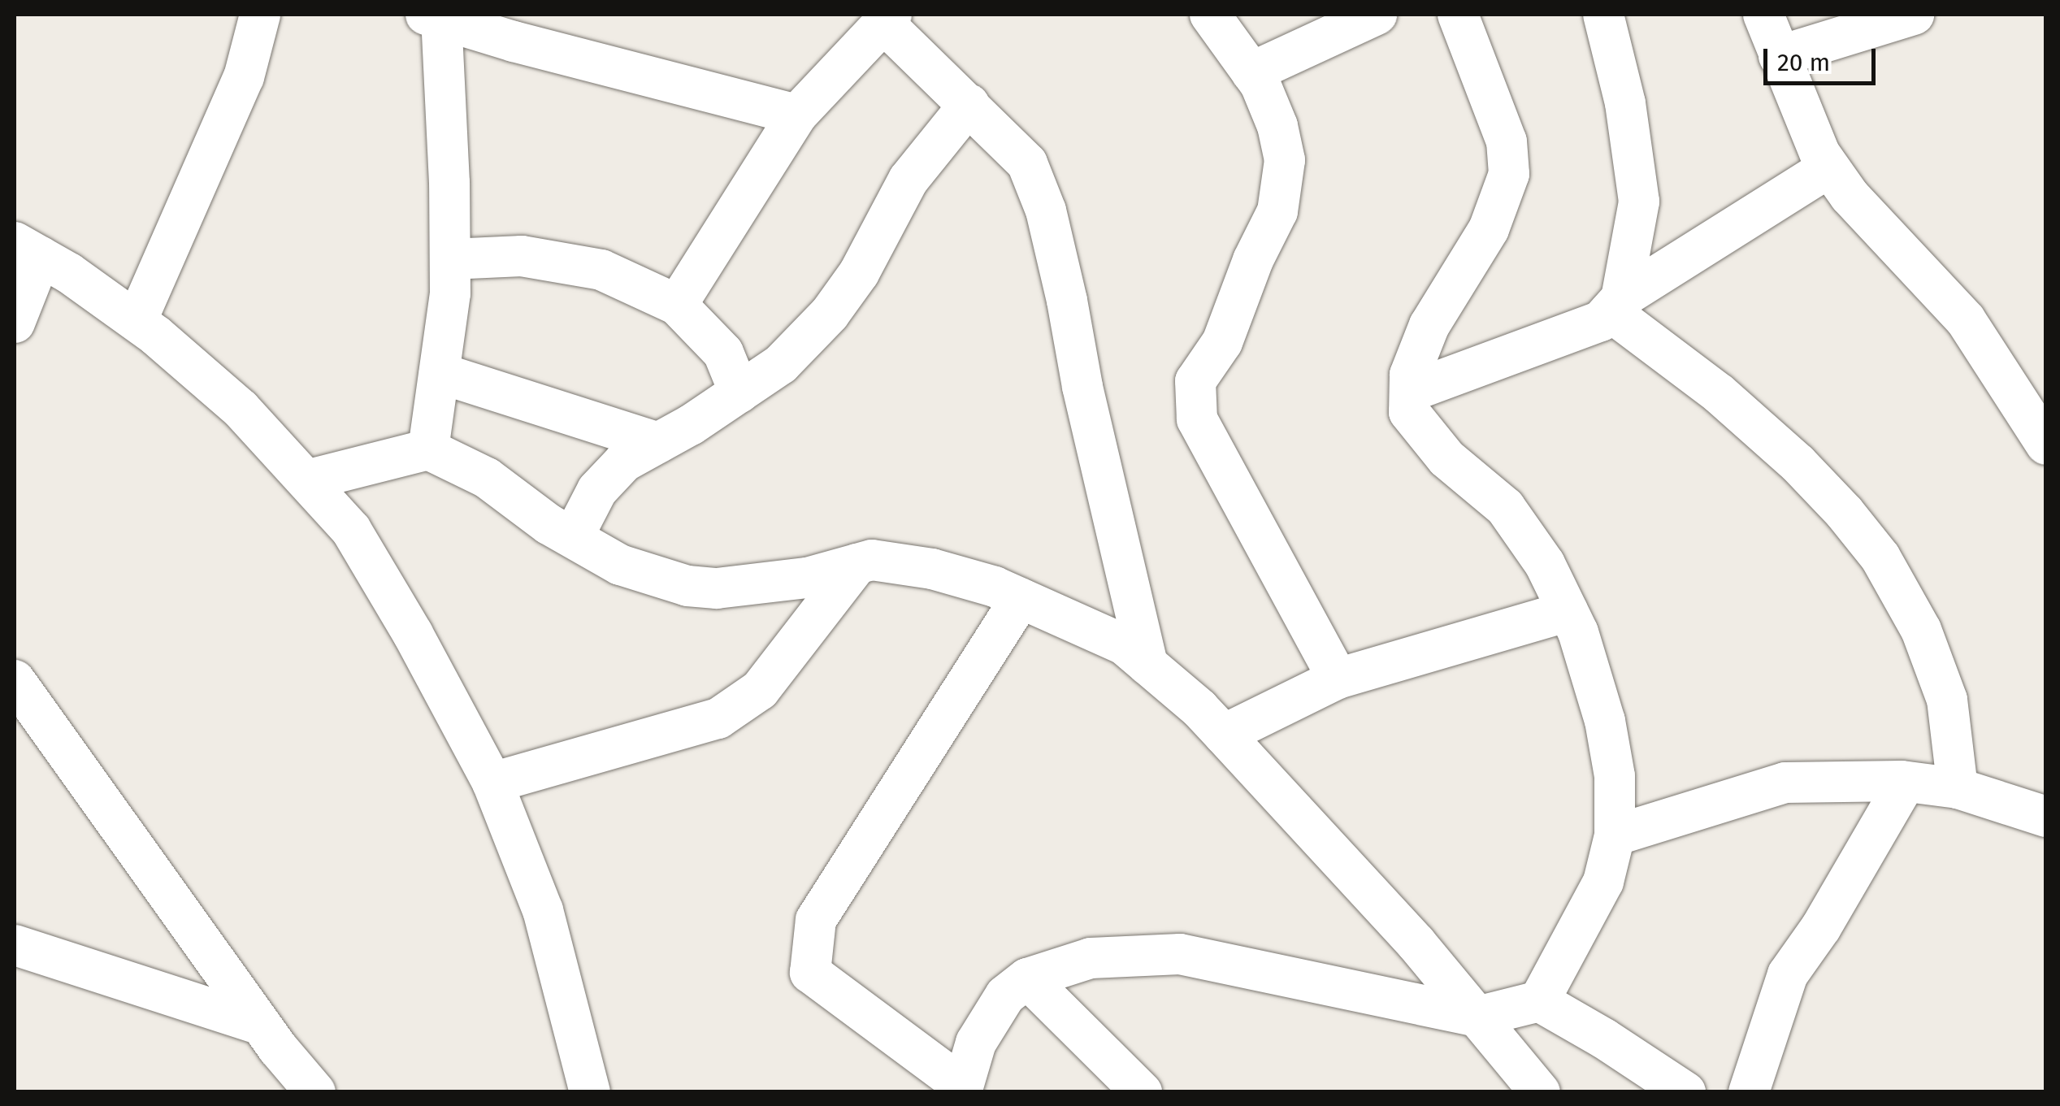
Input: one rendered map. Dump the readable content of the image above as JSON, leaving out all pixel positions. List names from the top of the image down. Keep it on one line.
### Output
{"scale_bar":"20 m"}
